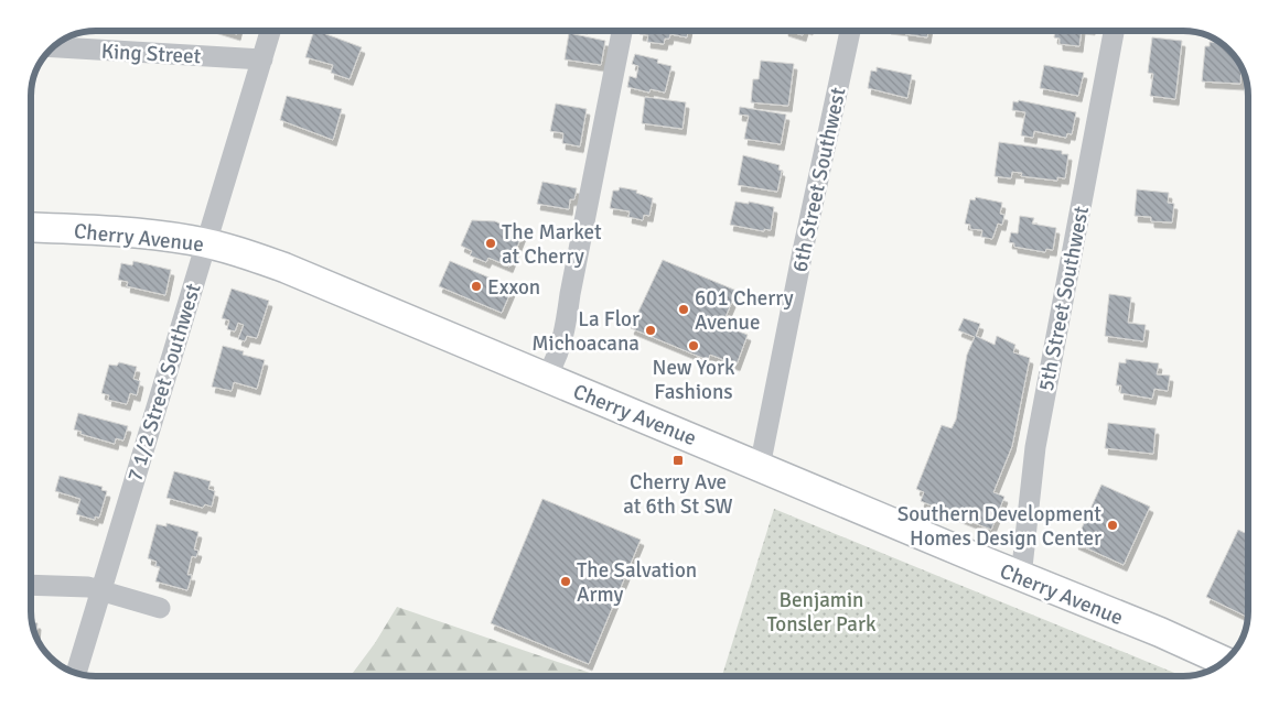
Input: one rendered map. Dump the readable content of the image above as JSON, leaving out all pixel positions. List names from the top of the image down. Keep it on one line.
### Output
{"streets":{"main road":["Cherry Avenue"],"street":["King Street","6th Street Southwest","5th Street Southwest","7 1/2 Street Southwest"]},"crossings":[["King Street","7 1/2 Street Southwest"],["6th Street Southwest","Cherry Avenue"],["Cherry Avenue","5th Street Southwest"],["Cherry Avenue","7 1/2 Street Southwest"]],"parks":["Benjamin Tonsler Park"],"places":{"other":["The Market at Cherry","Exxon","601 Cherry Avenue","La Flor Michoacana","New York Fashions","Southern Development Homes Design Center","The Salvation Army"],"transit":["Cherry Ave at 6th St SW"]}}
